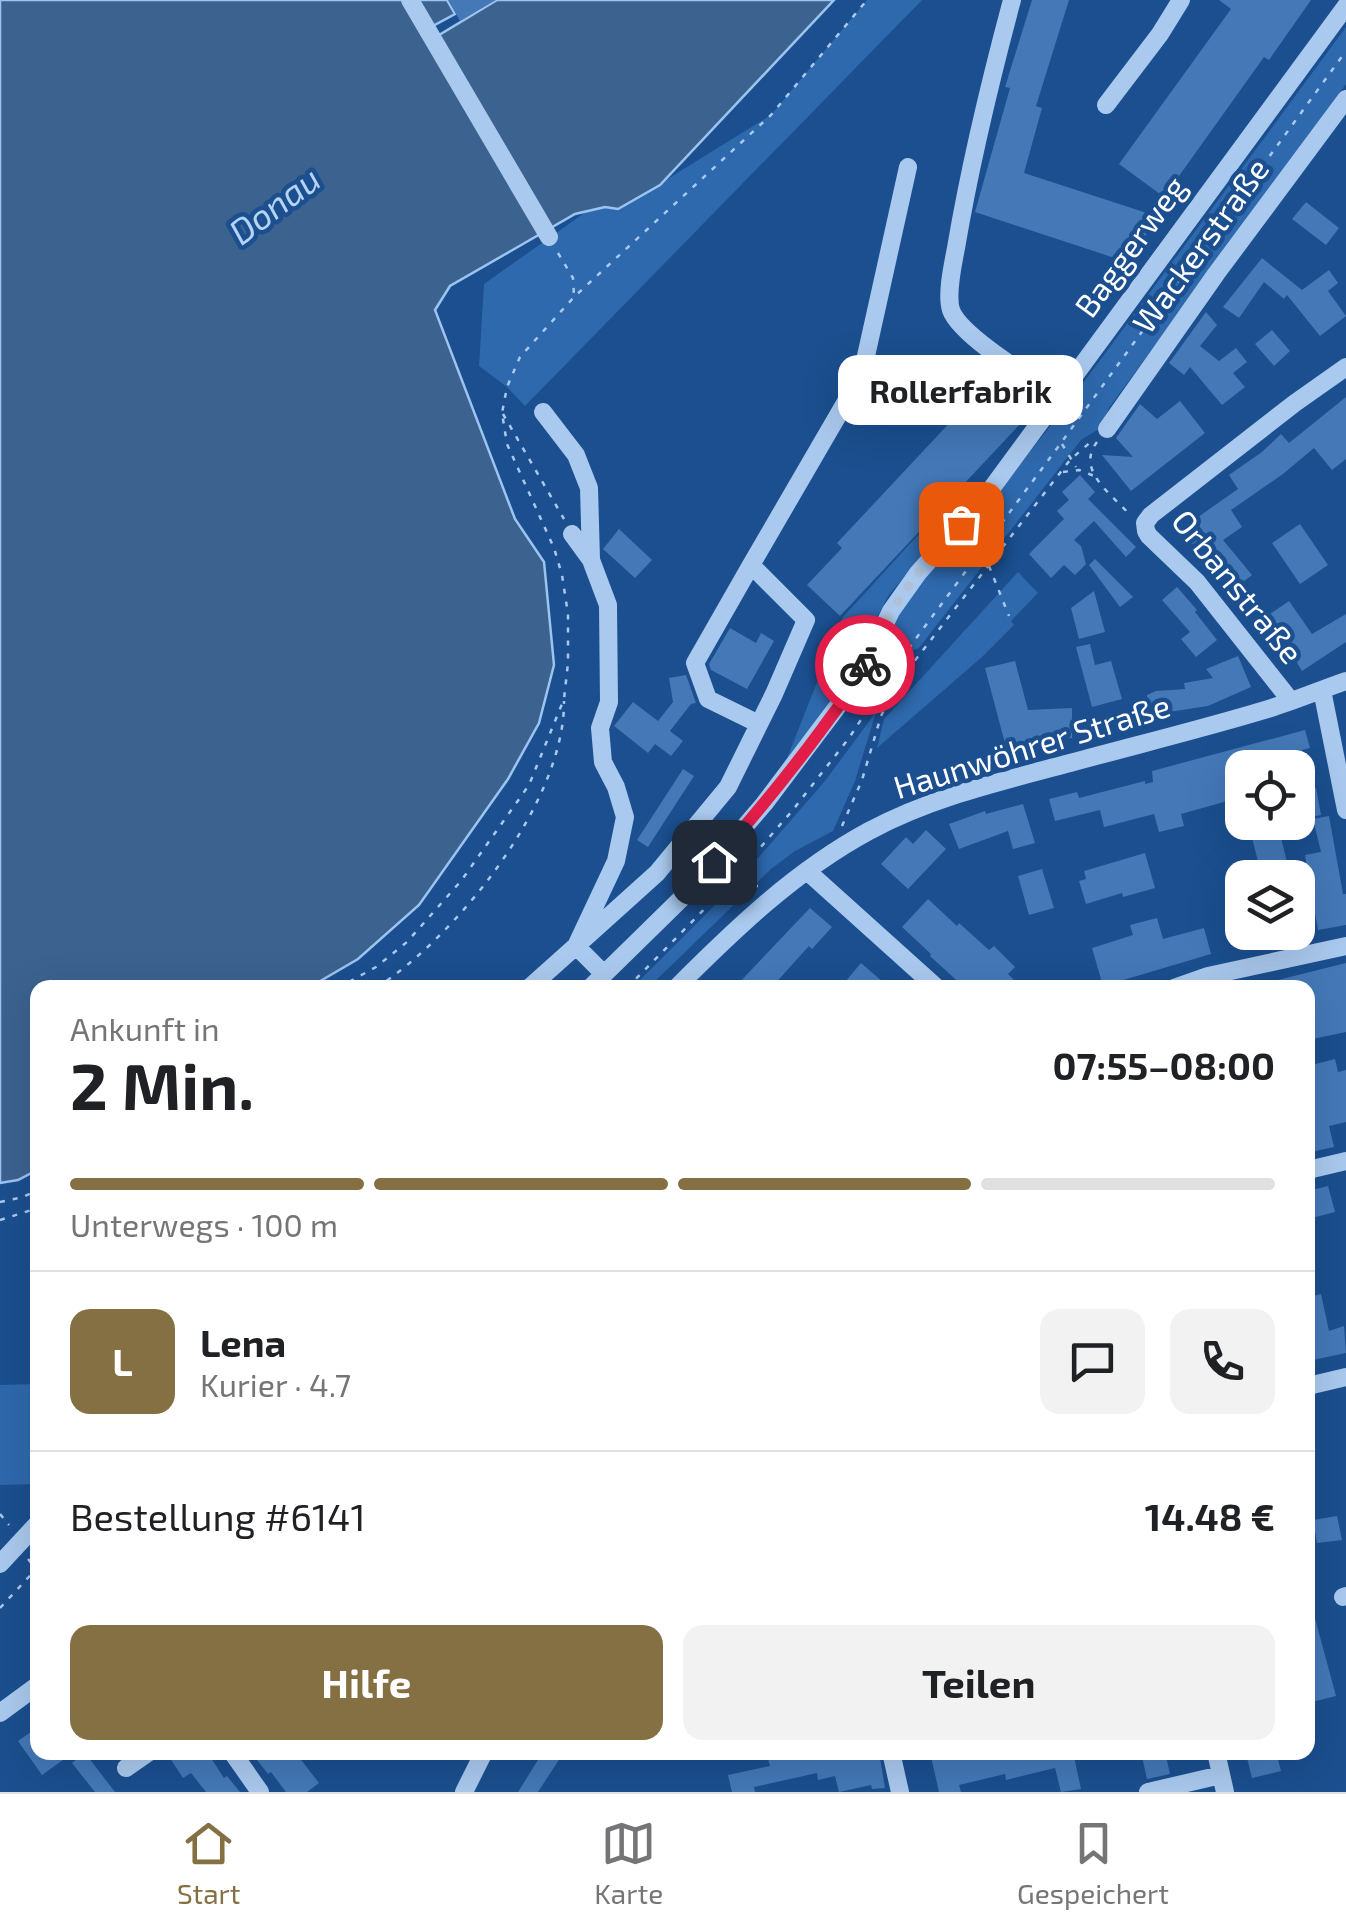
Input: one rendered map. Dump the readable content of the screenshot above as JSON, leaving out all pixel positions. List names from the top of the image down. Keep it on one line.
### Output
{"streets":{"street":["Wackerstraße","Baggerweg","Orbanstraße","Haunwöhrer Straße"]},"crossings":[["Orbanstraße","Haunwöhrer Straße"]],"water":["Donau"],"places":["Rollerfabrik"],"page":{"bubble":"Rollerfabrik","heading":["2 Min.","Ankunft in","07:55–08:00"],"panel":["Lena","Kurier · 4.7","Bestellung #6141","14.48 €"],"bar":"Unterwegs · 100 m","round":"L","buttons":["Hilfe","Teilen"],"tabs":["Start","Karte","Gespeichert"]}}
